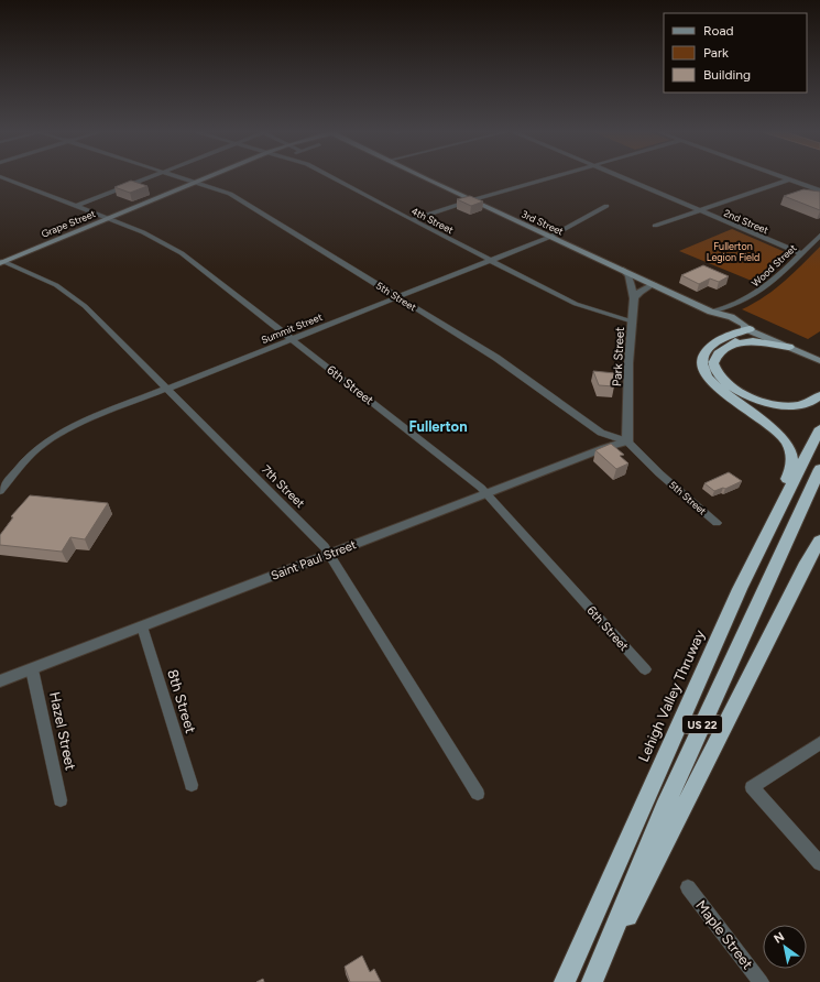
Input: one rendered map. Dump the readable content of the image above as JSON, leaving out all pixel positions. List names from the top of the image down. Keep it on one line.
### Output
{"streets":{"highway":["Lehigh Valley Thruway","US 22"],"main road":["3rd Street","Grape Street"],"street":["4th Street","2nd Street","Wood Street","5th Street","Summit Street","Park Street","6th Street","7th Street","Saint Paul Street","8th Street","Hazel Street","Maple Street"]},"crossings":[["4th Street","Summit Street"],["4th Street","Park Street"],["2nd Street","Wood Street"],["3rd Street","Wood Street"],["3rd Street","Summit Street"],["3rd Street","Park Street"],["Grape Street","5th Street"],["Grape Street","6th Street"],["Grape Street","7th Street"],["5th Street","Summit Street"],["5th Street","Park Street"],["5th Street","Saint Paul Street"],["Summit Street","6th Street"],["Summit Street","7th Street"],["Park Street","Saint Paul Street"],["6th Street","Saint Paul Street"],["7th Street","Saint Paul Street"],["Saint Paul Street","8th Street"],["Saint Paul Street","Hazel Street"]],"districts":["Fullerton"],"parks":["Fullerton Legion Field"],"legend":["Road","Park","Building"],"north":"top left"}
